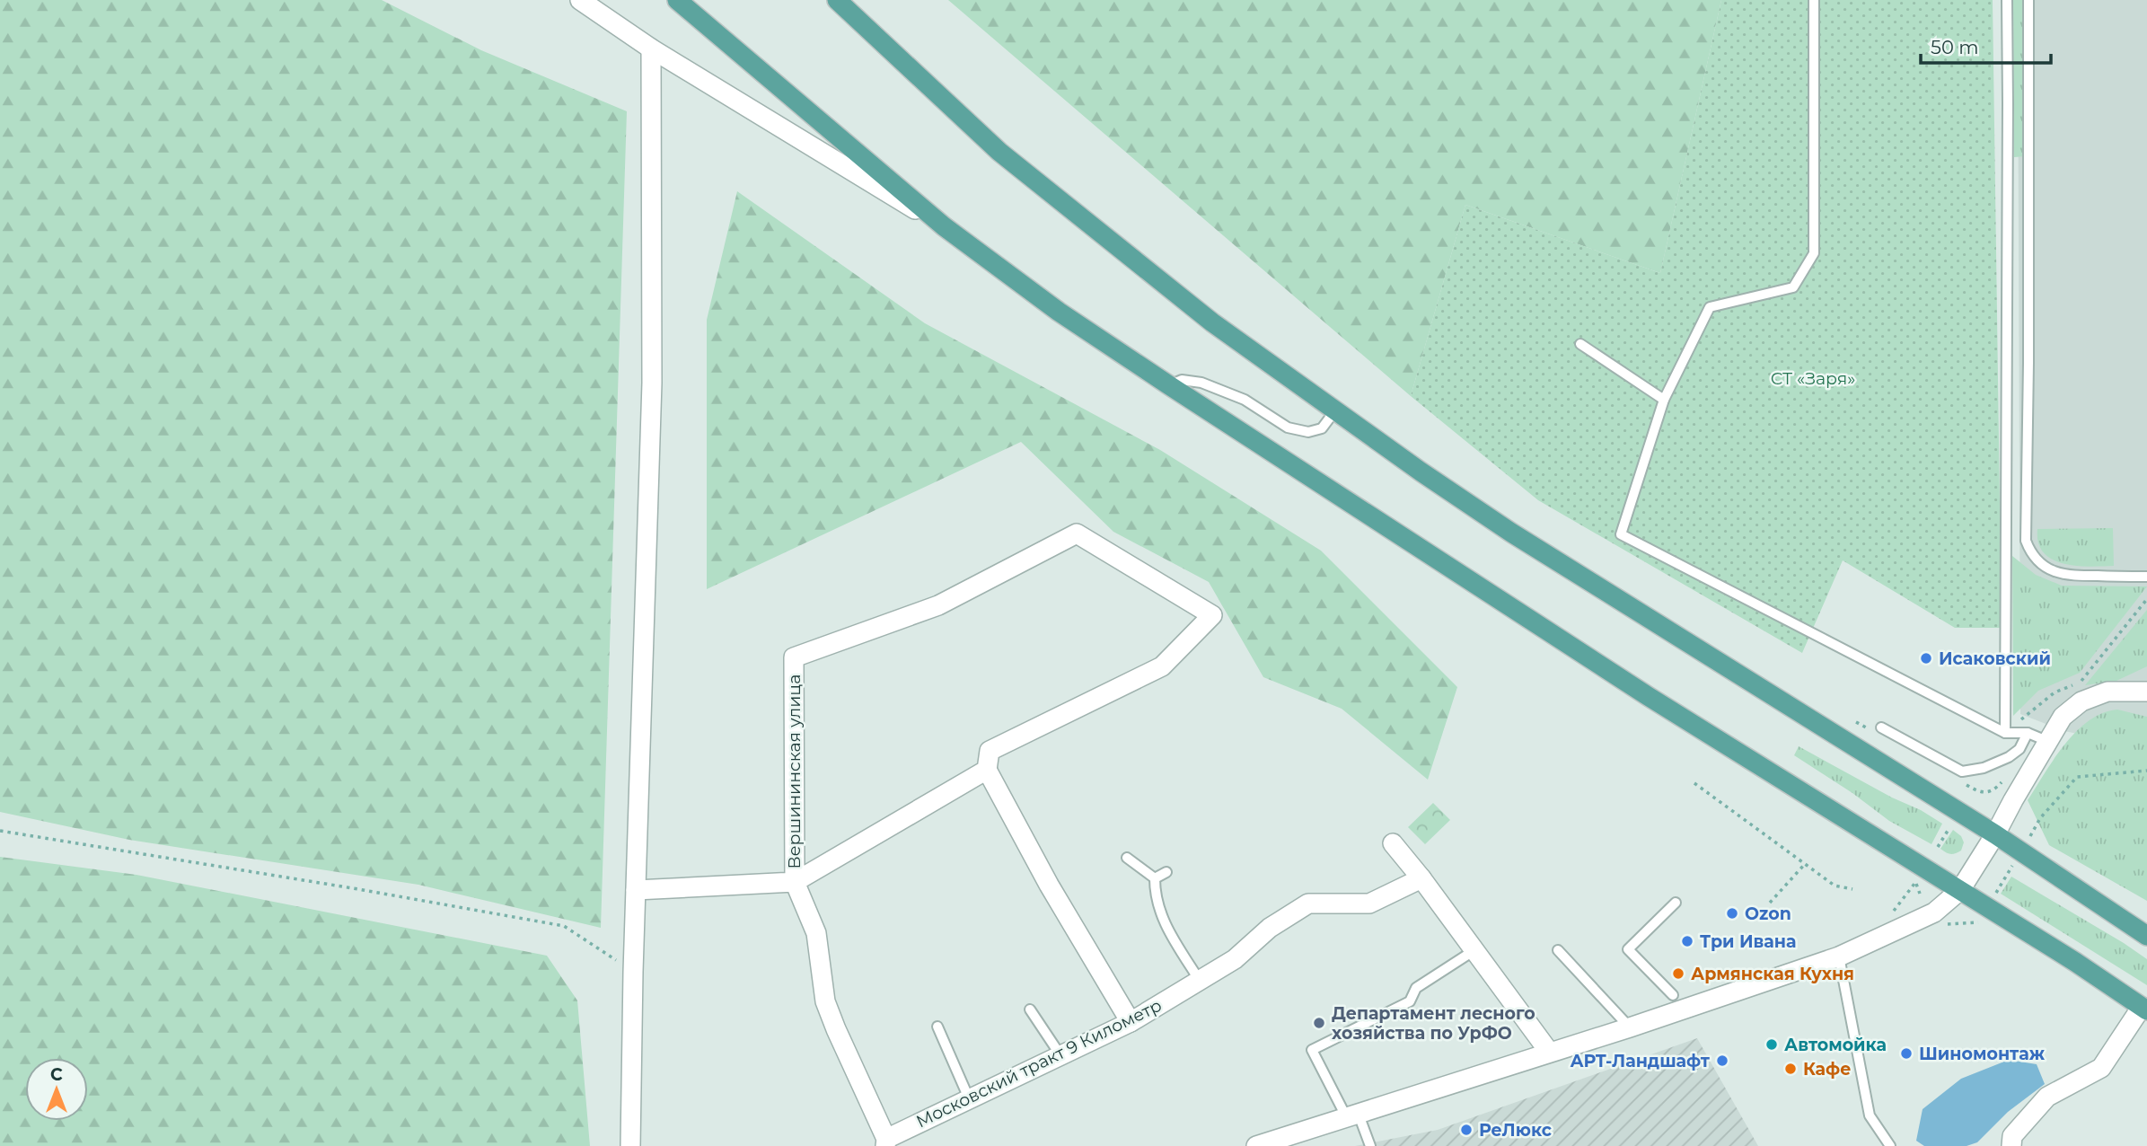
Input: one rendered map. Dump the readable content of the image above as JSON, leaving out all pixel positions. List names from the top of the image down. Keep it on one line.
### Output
{"streets":{"street":["Вершининская улица","Московский тракт 9 Километр"]},"crossings":[["Вершининская улица","Московский тракт 9 Километр"]],"parks":["СТ «Заря»"],"places":["Исаковский","Ozon","Три Ивана","Армянская Кухня","Департамент лесного хозяйства по УрФО","Автомойка","Шиномонтаж","АРТ-Ландшафт","Кафе","РеЛюкс"],"scale_bar":"50 m","north":"top"}
